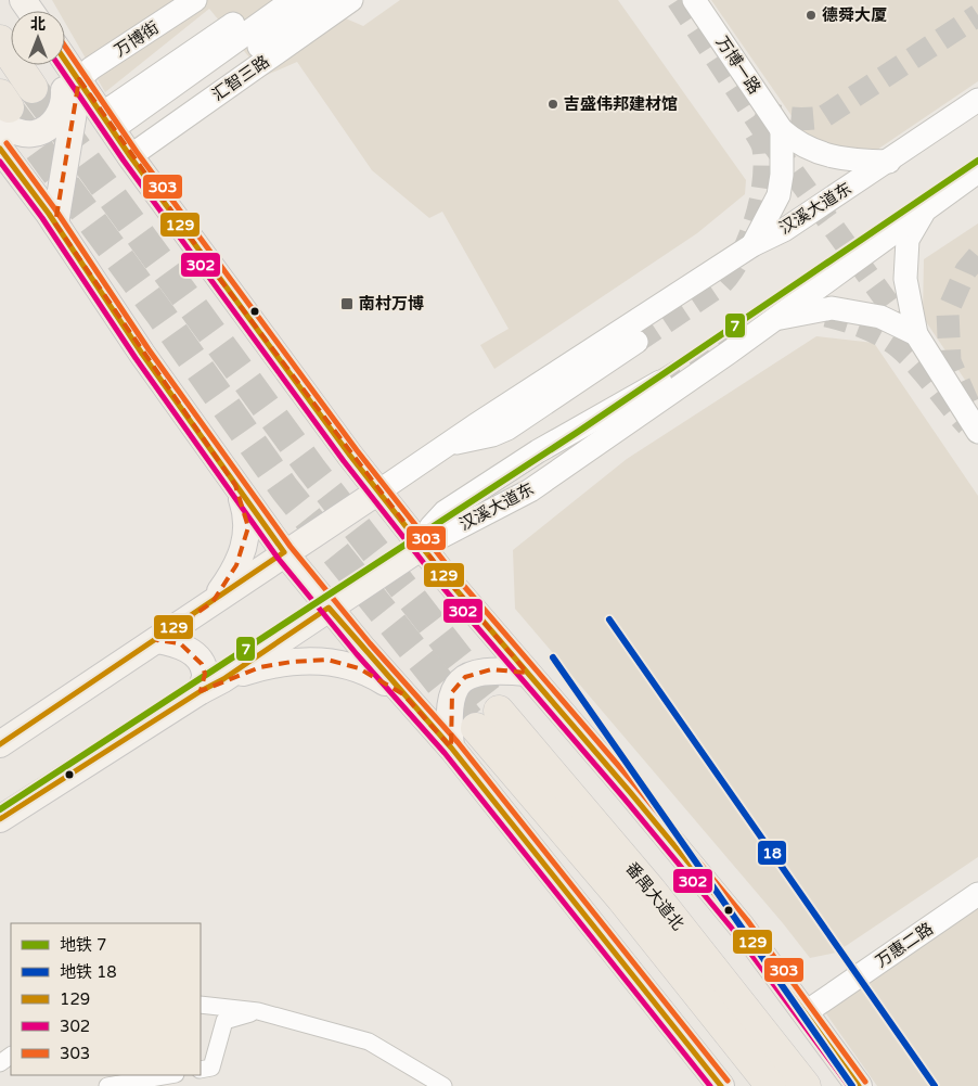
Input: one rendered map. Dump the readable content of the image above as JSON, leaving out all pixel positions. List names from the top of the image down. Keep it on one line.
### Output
{"streets":{"highway":["番禺大道北"],"main road":["汉溪大道东"],"street":["万博街","万博一路","汇智三路","万惠二路"]},"crossings":[["万博一路","汉溪大道东"]],"places":{"other":["德舜大厦","吉盛伟邦建材馆"],"transit":["南村万博"]},"lines":["transit line 303","transit line 129","transit line 302","metro line 7","metro line 18"],"legend":["地铁 7","地铁 18","129","302","303"],"north":"top"}
